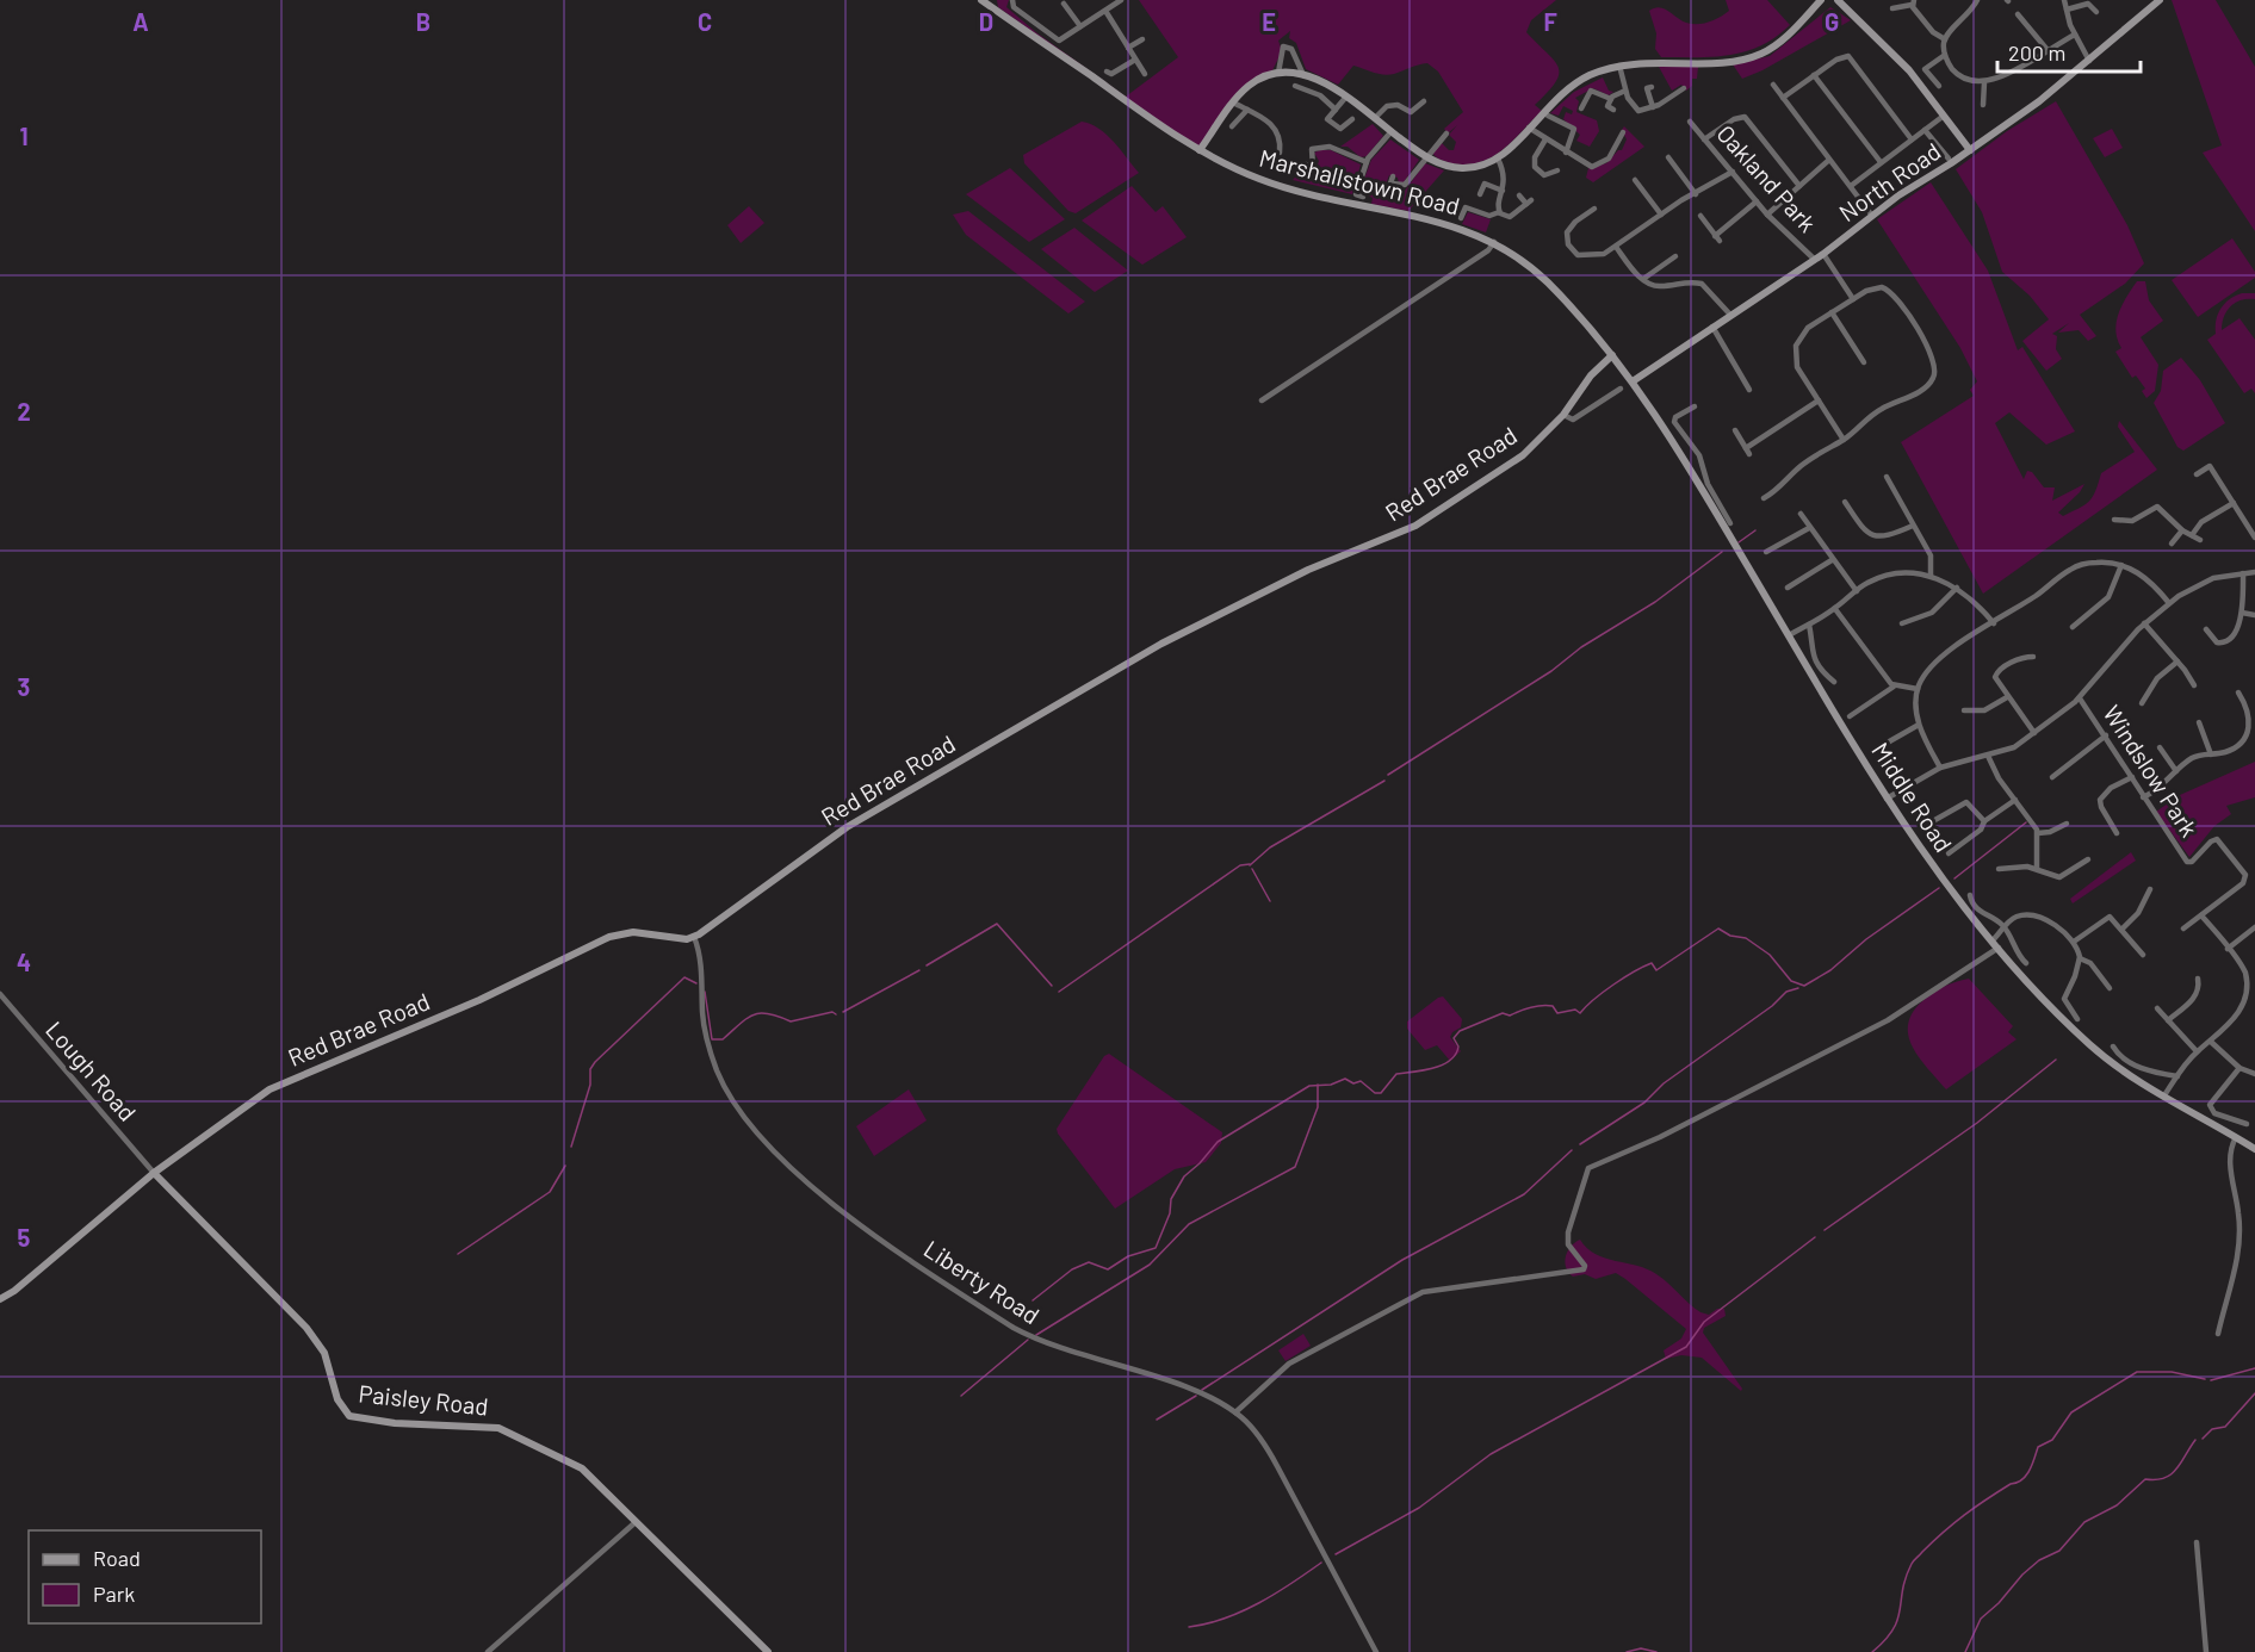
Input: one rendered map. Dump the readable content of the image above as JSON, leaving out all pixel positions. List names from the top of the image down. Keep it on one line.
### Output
{"streets":{"street":["Oakland Park","Marshallstown Road","North Road","Red Brae Road","Windslow Park","Middle Road","Lough Road","Liberty Road","Paisley Road"]},"crossings":[["Oakland Park","North Road"],["Marshallstown Road","North Road"],["Marshallstown Road","Red Brae Road"],["Marshallstown Road","Middle Road"],["North Road","Middle Road"],["Red Brae Road","Lough Road"],["Red Brae Road","Liberty Road"],["Red Brae Road","Paisley Road"],["Lough Road","Paisley Road"]],"legend":["Road","Park"],"scale_bar":"200 m","grid":{"columns":["A","B","C","D","E","F","G"],"rows":["1","2","3","4","5"]}}
